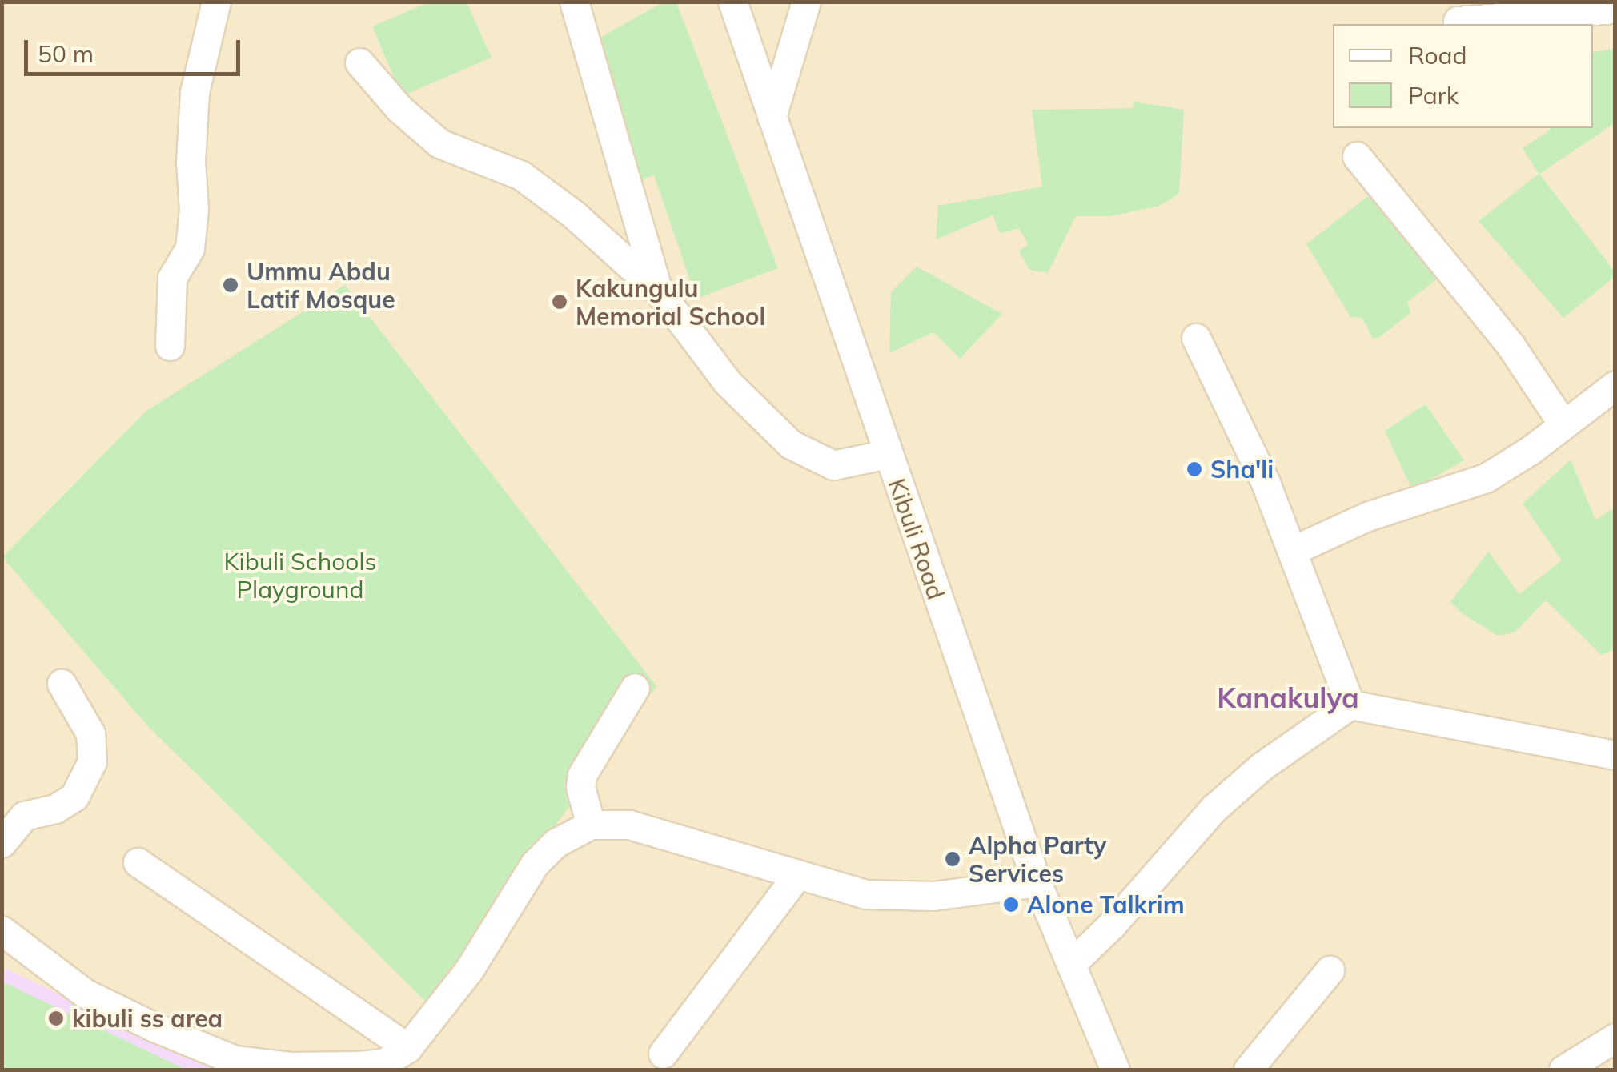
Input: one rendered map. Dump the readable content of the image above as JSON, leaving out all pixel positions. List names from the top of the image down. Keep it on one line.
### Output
{"streets":{"street":["Kibuli Road"]},"districts":["Kanakulya"],"parks":["Kibuli Schools Playground"],"places":["Ummu Abdu Latif Mosque","Kakungulu Memorial School","Sha'li","Alpha Party Services","Alone Talkrim","kibuli ss area"],"legend":["Road","Park"],"scale_bar":"50 m"}
